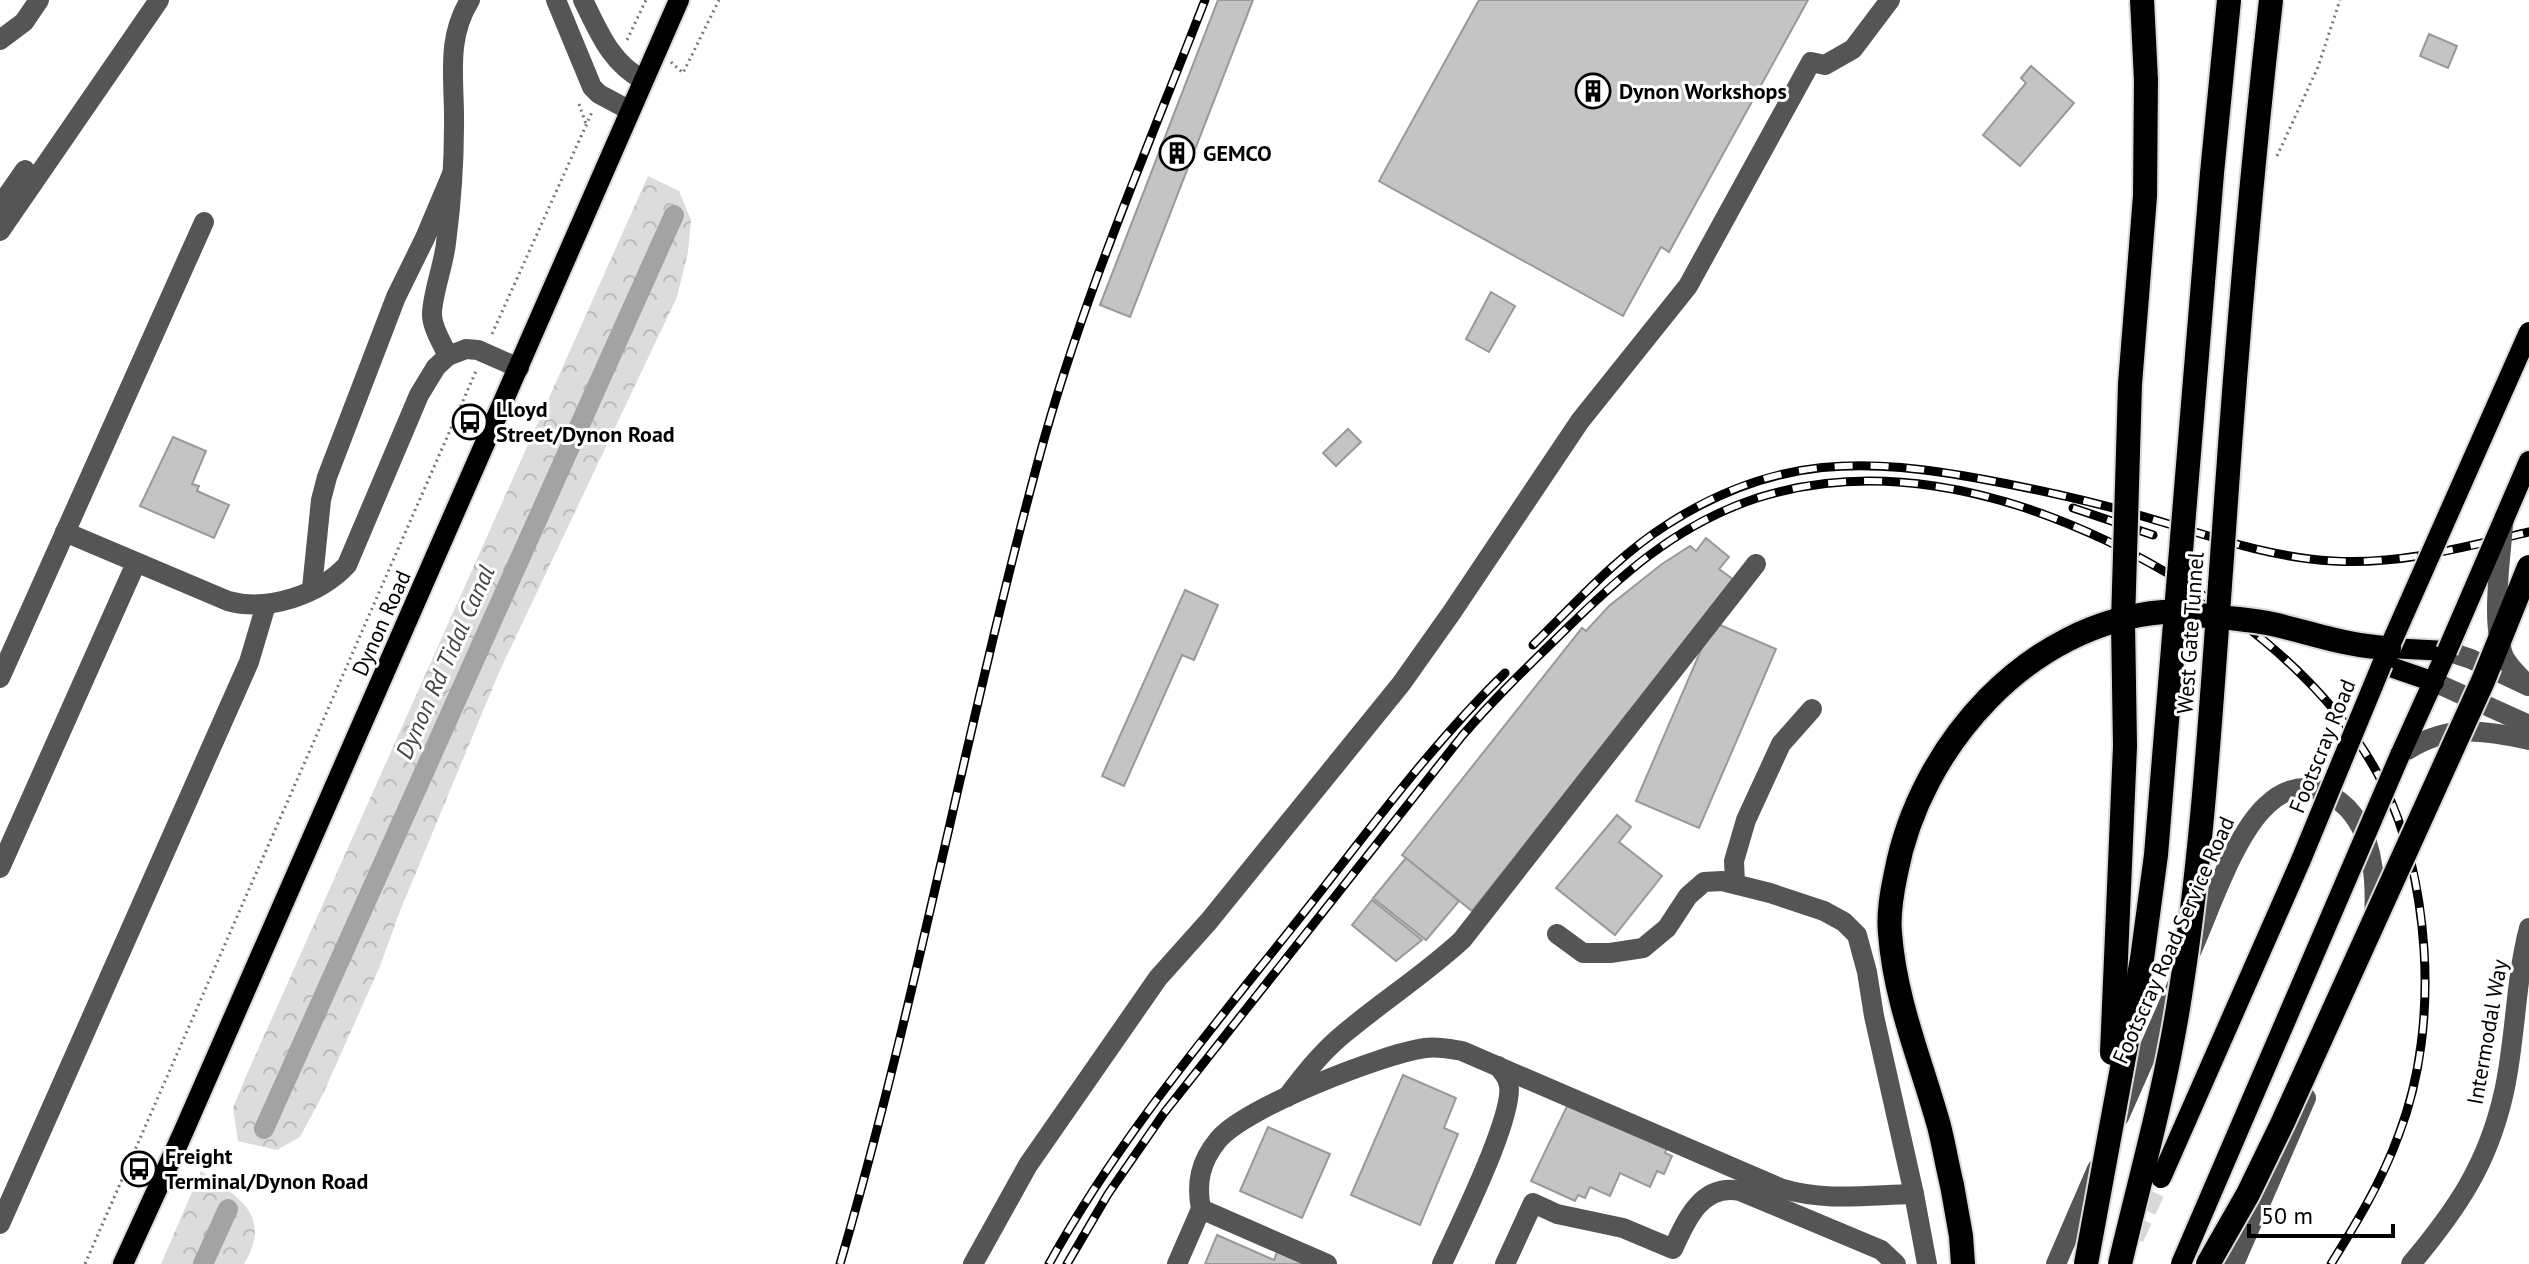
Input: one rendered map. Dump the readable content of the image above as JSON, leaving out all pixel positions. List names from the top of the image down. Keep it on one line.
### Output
{"streets":{"highway":["West Gate Tunnel"],"main road":["Dynon Road","Footscray Road"],"street":["Footscray Road Service Road","Intermodal Way"]},"water":["Dynon Rd Tidal Canal"],"places":{"building":["Dynon Workshops","GEMCO"],"bus stop":["Lloyd Street/Dynon Road","Freight Terminal/Dynon Road"]},"scale_bar":"50 m"}
